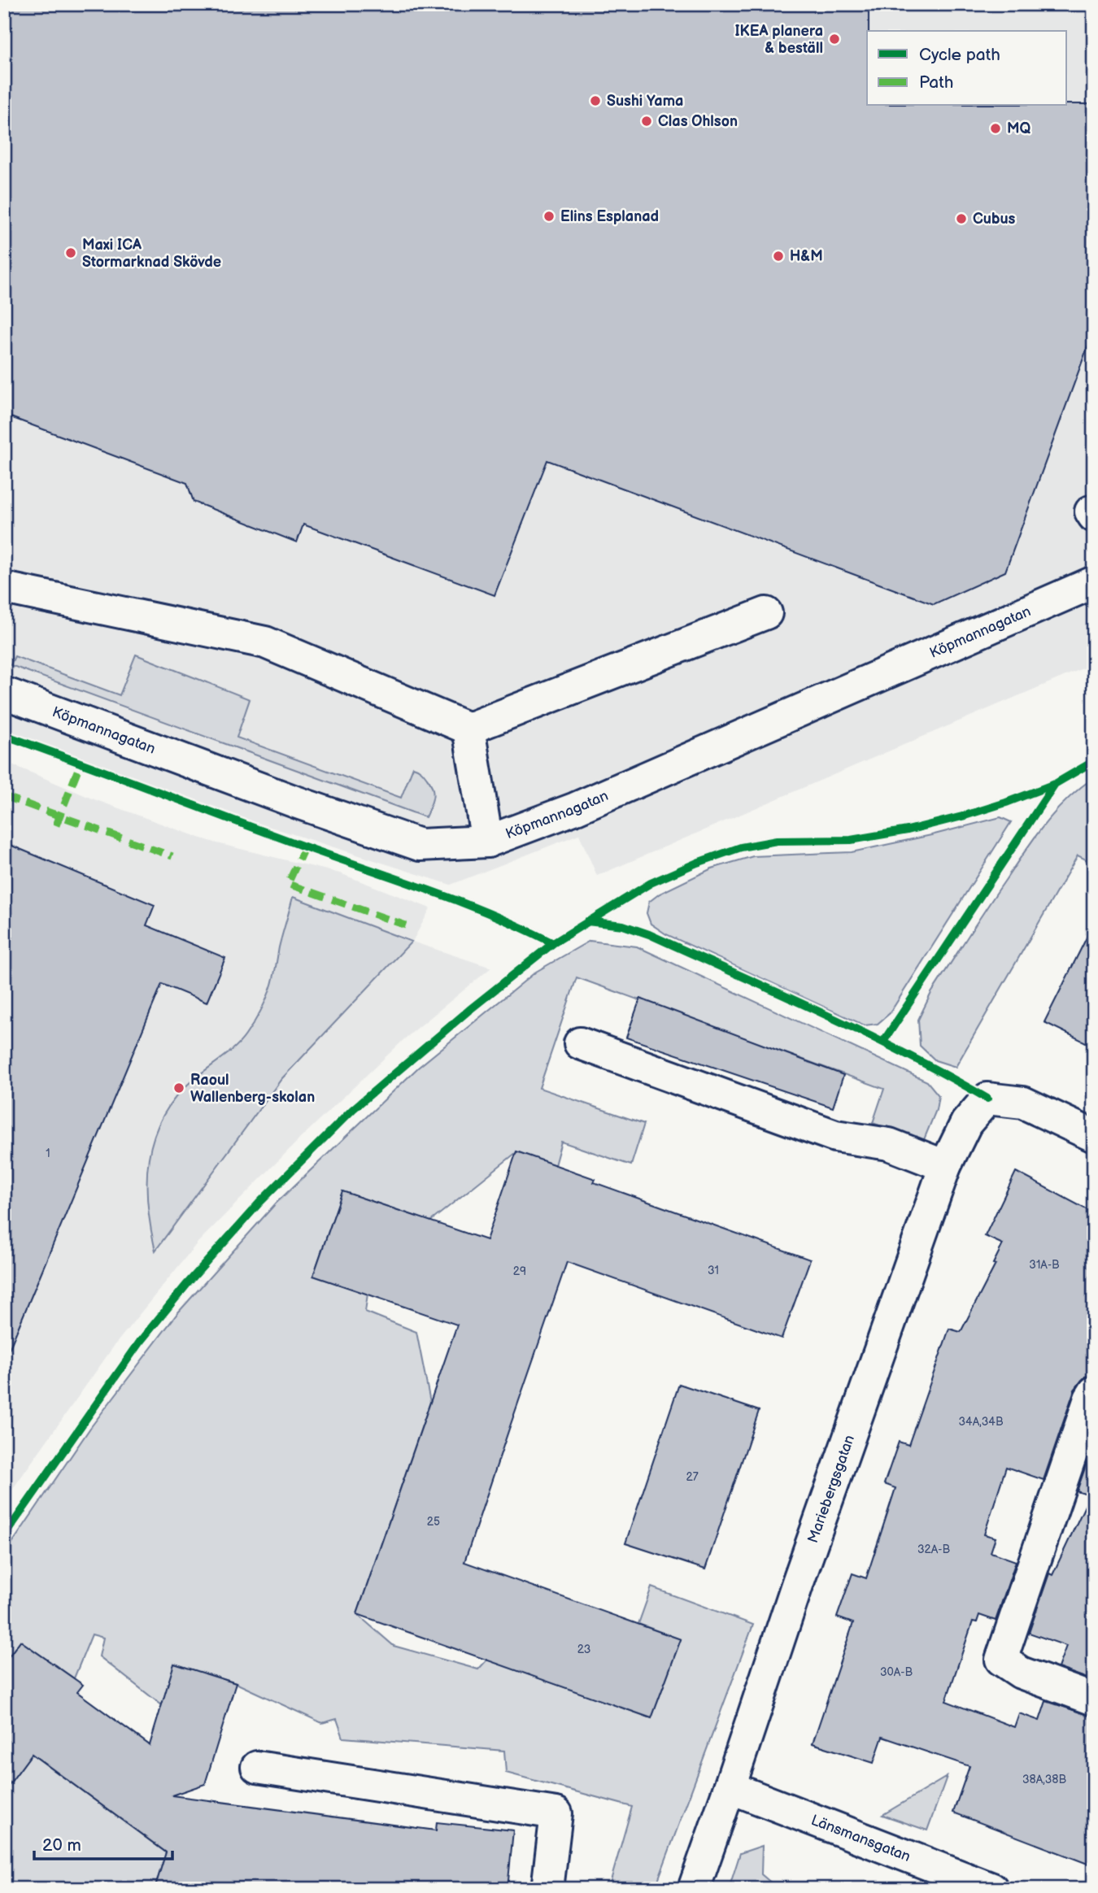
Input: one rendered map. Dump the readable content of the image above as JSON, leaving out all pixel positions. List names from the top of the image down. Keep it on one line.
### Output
{"streets":{"street":["Köpmannagatan","Mariebergsgatan","Länsmansgatan"]},"crossings":[["Mariebergsgatan","Länsmansgatan"]],"places":["IKEA planera & beställ","Sushi Yama","Clas Ohlson","MQ","Elins Esplanad","Cubus","Maxi ICA Stormarknad Skövde","H&M","Raoul Wallenberg-skolan"],"house_numbers":["1","31A-B","31","29","34A,34B","27","25","32A-B","23","30A-B","38A,38B"],"legend":["Cycle path","Path"],"scale_bar":"20 m"}
